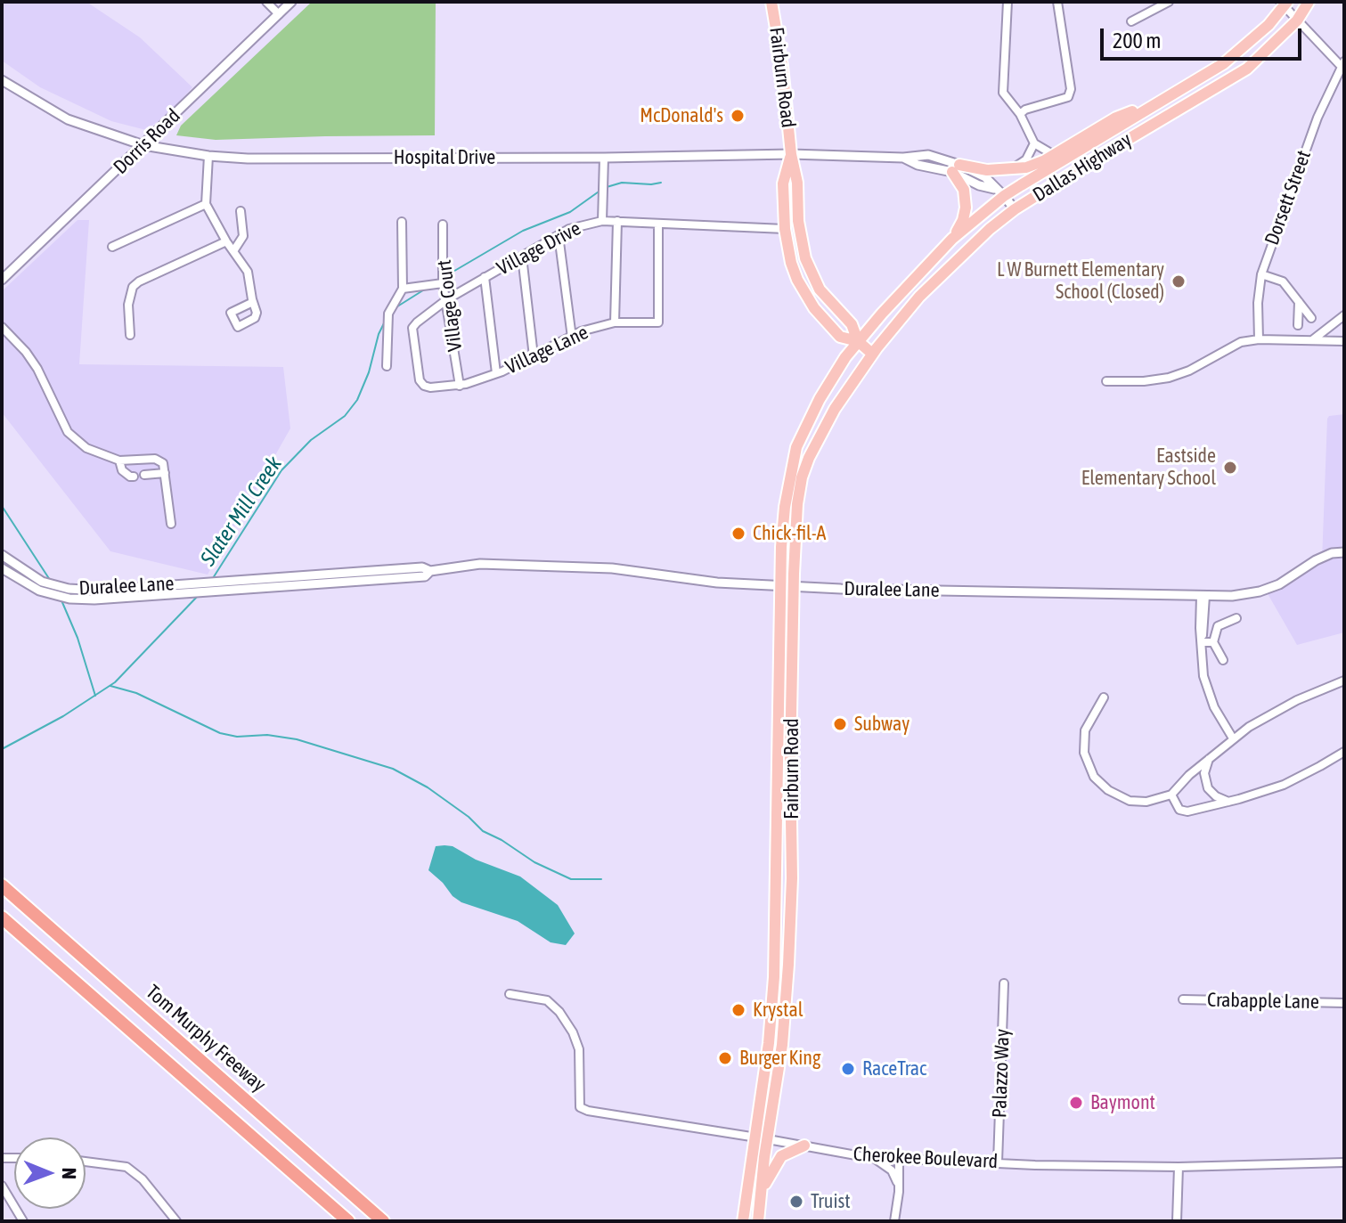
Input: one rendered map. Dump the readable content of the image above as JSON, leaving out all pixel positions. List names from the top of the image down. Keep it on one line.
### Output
{"streets":{"highway":["Tom Murphy Freeway"],"main road":["Fairburn Road","Dallas Highway"],"street":["Dorris Road","Hospital Drive","Dorsett Street","Village Drive","Village Court","Village Lane","Duralee Lane","Crabapple Lane","Palazzo Way","Cherokee Boulevard"]},"crossings":[["Fairburn Road","Hospital Drive"],["Fairburn Road","Dallas Highway"],["Fairburn Road","Village Drive"],["Fairburn Road","Duralee Lane"],["Fairburn Road","Cherokee Boulevard"],["Dorris Road","Hospital Drive"],["Hospital Drive","Dallas Highway"],["Village Drive","Village Court"],["Village Drive","Village Lane"],["Village Court","Village Lane"],["Palazzo Way","Cherokee Boulevard"]],"water":["Slater Mill Creek"],"places":["McDonald's","L W Burnett Elementary School (Closed)","Eastside Elementary School","Chick-fil-A","Subway","Krystal","Burger King","RaceTrac","Baymont","Truist"],"scale_bar":"200 m","north":"right"}
